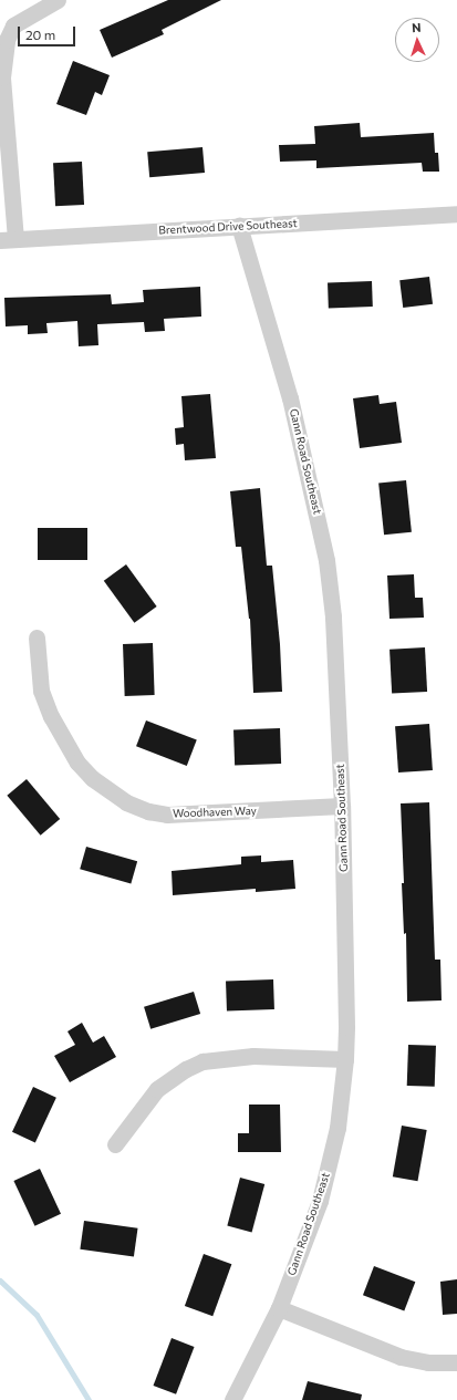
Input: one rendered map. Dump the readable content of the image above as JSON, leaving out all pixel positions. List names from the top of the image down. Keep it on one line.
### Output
{"streets":{"street":["Brentwood Drive Southeast","Gann Road Southeast","Woodhaven Way"]},"crossings":[["Brentwood Drive Southeast","Gann Road Southeast"],["Gann Road Southeast","Woodhaven Way"]],"scale_bar":"20 m","north":"top"}
